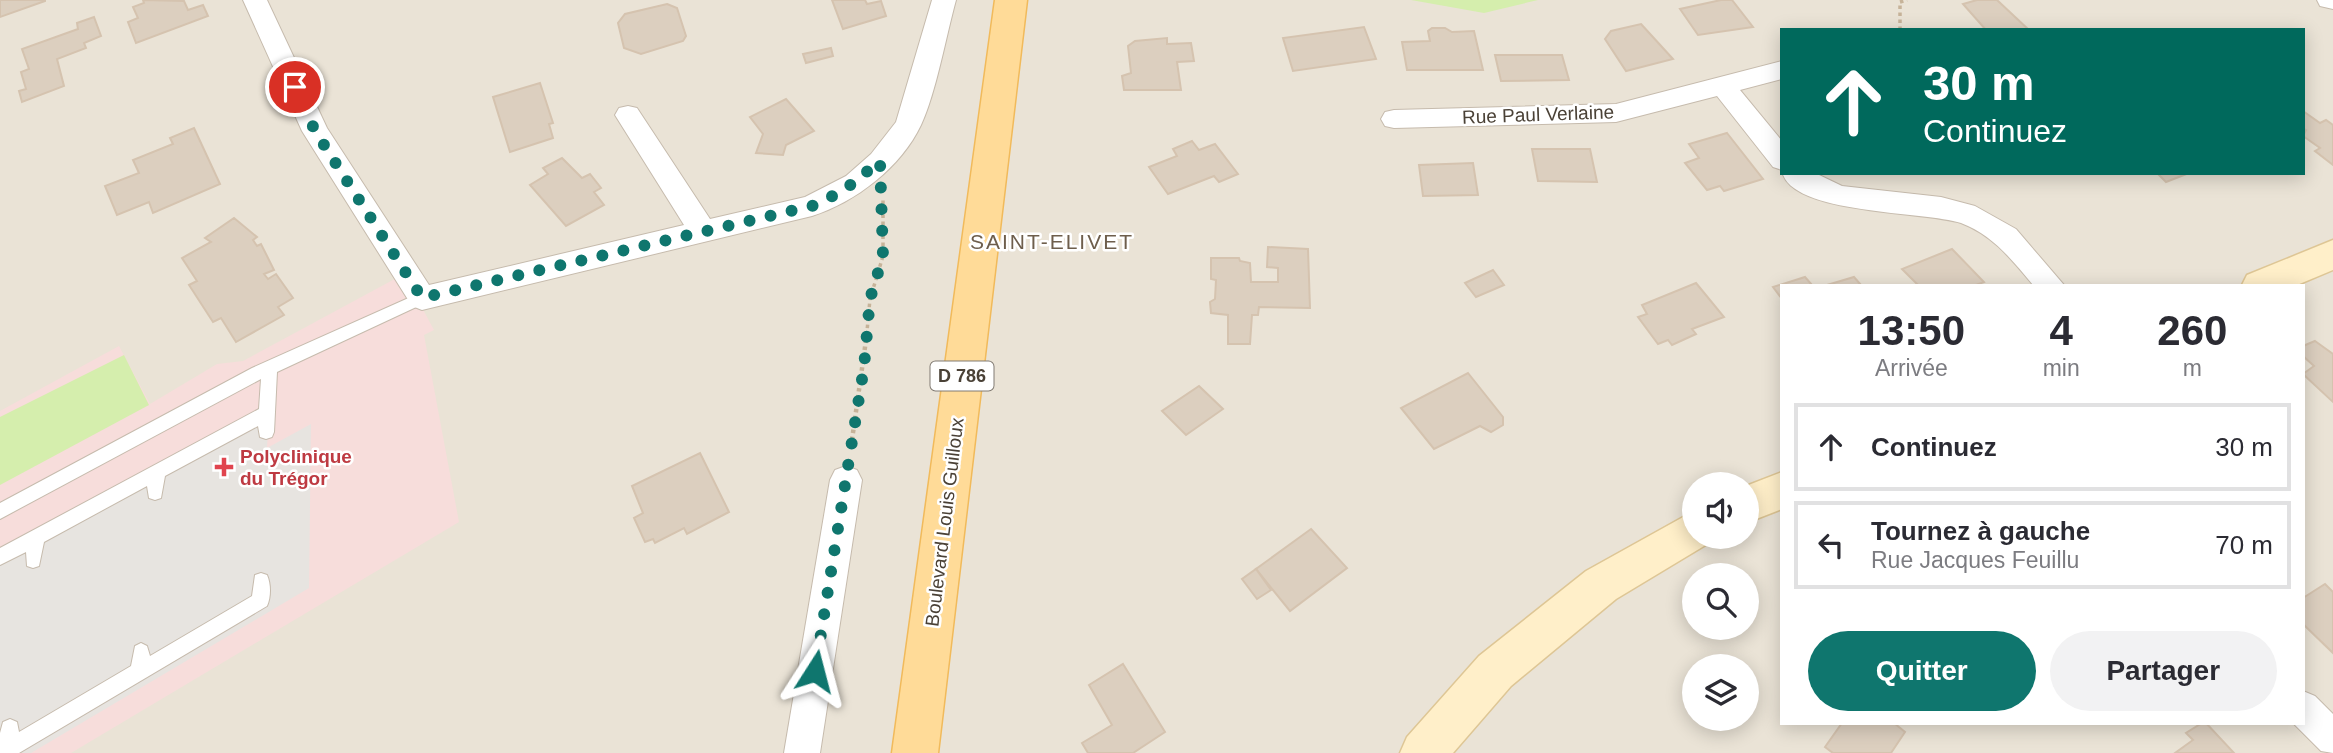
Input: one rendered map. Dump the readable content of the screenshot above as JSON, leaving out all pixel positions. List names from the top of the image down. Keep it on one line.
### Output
{"streets":{"main road":["D 786","Boulevard Louis Guilloux"],"street":["Rue Paul Verlaine"]},"districts":["SAINT-ELIVET"],"places":{"health":["Polyclinique du Trégor"]},"page":{"turn":["30 m","Continuez"],"eta":["13:50","Arrivée","4","min","260","m"],"list":[{"name":"Continuez","value":"30 m"},{"name":"Tournez à gauche","note":"Rue Jacques Feuillu","value":"70 m"}],"buttons":["Quitter","Partager"]}}
